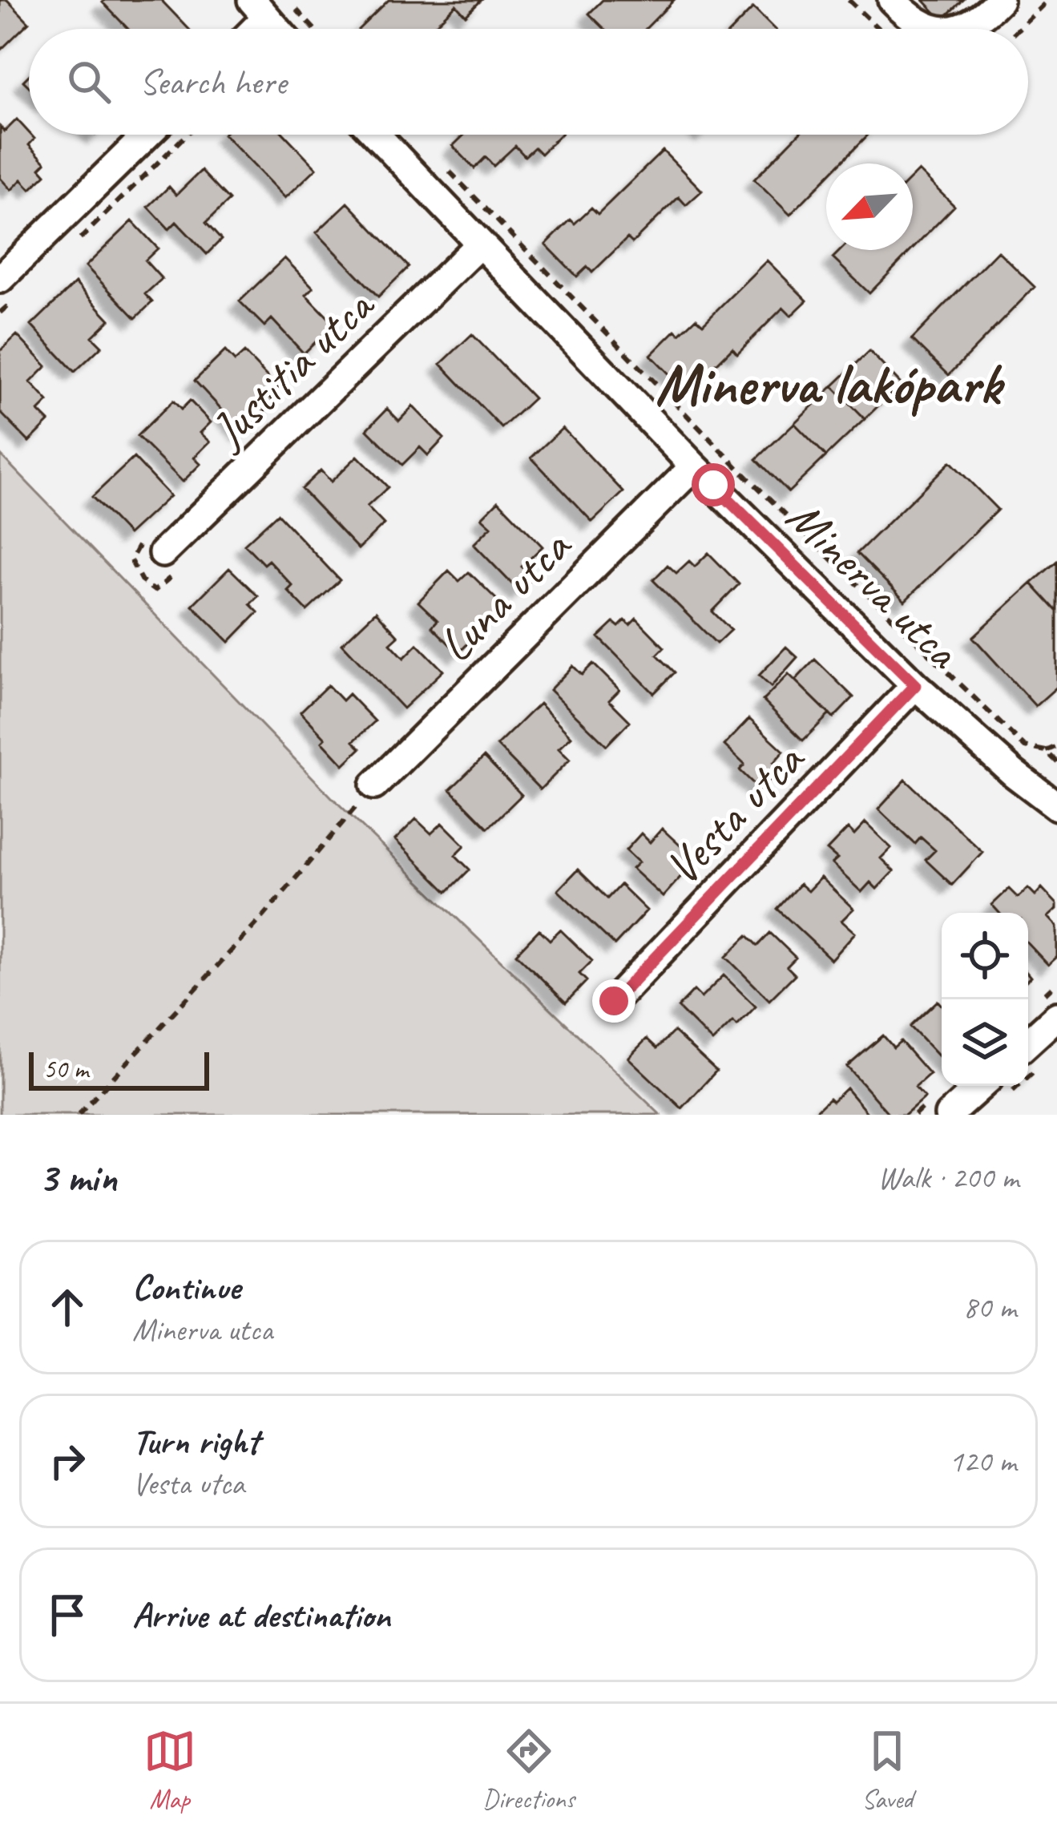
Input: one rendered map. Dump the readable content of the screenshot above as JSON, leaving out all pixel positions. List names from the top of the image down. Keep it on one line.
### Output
{"streets":{"street":["Justitia utca","Minerva utca","Luna utca","Vesta utca"]},"crossings":[["Justitia utca","Minerva utca"],["Minerva utca","Luna utca"],["Minerva utca","Vesta utca"]],"districts":["Minerva lakópark"],"scale_bar":"50 m","north":"bottom left","page":{"search":"Search here","scale":"50 m","heading":["3 min","Walk · 200 m"],"list":[["Continue","Minerva utca","80 m"],["Turn right","Vesta utca","120 m"],"Arrive at destination"],"nav":["Map","Directions","Saved"]}}
